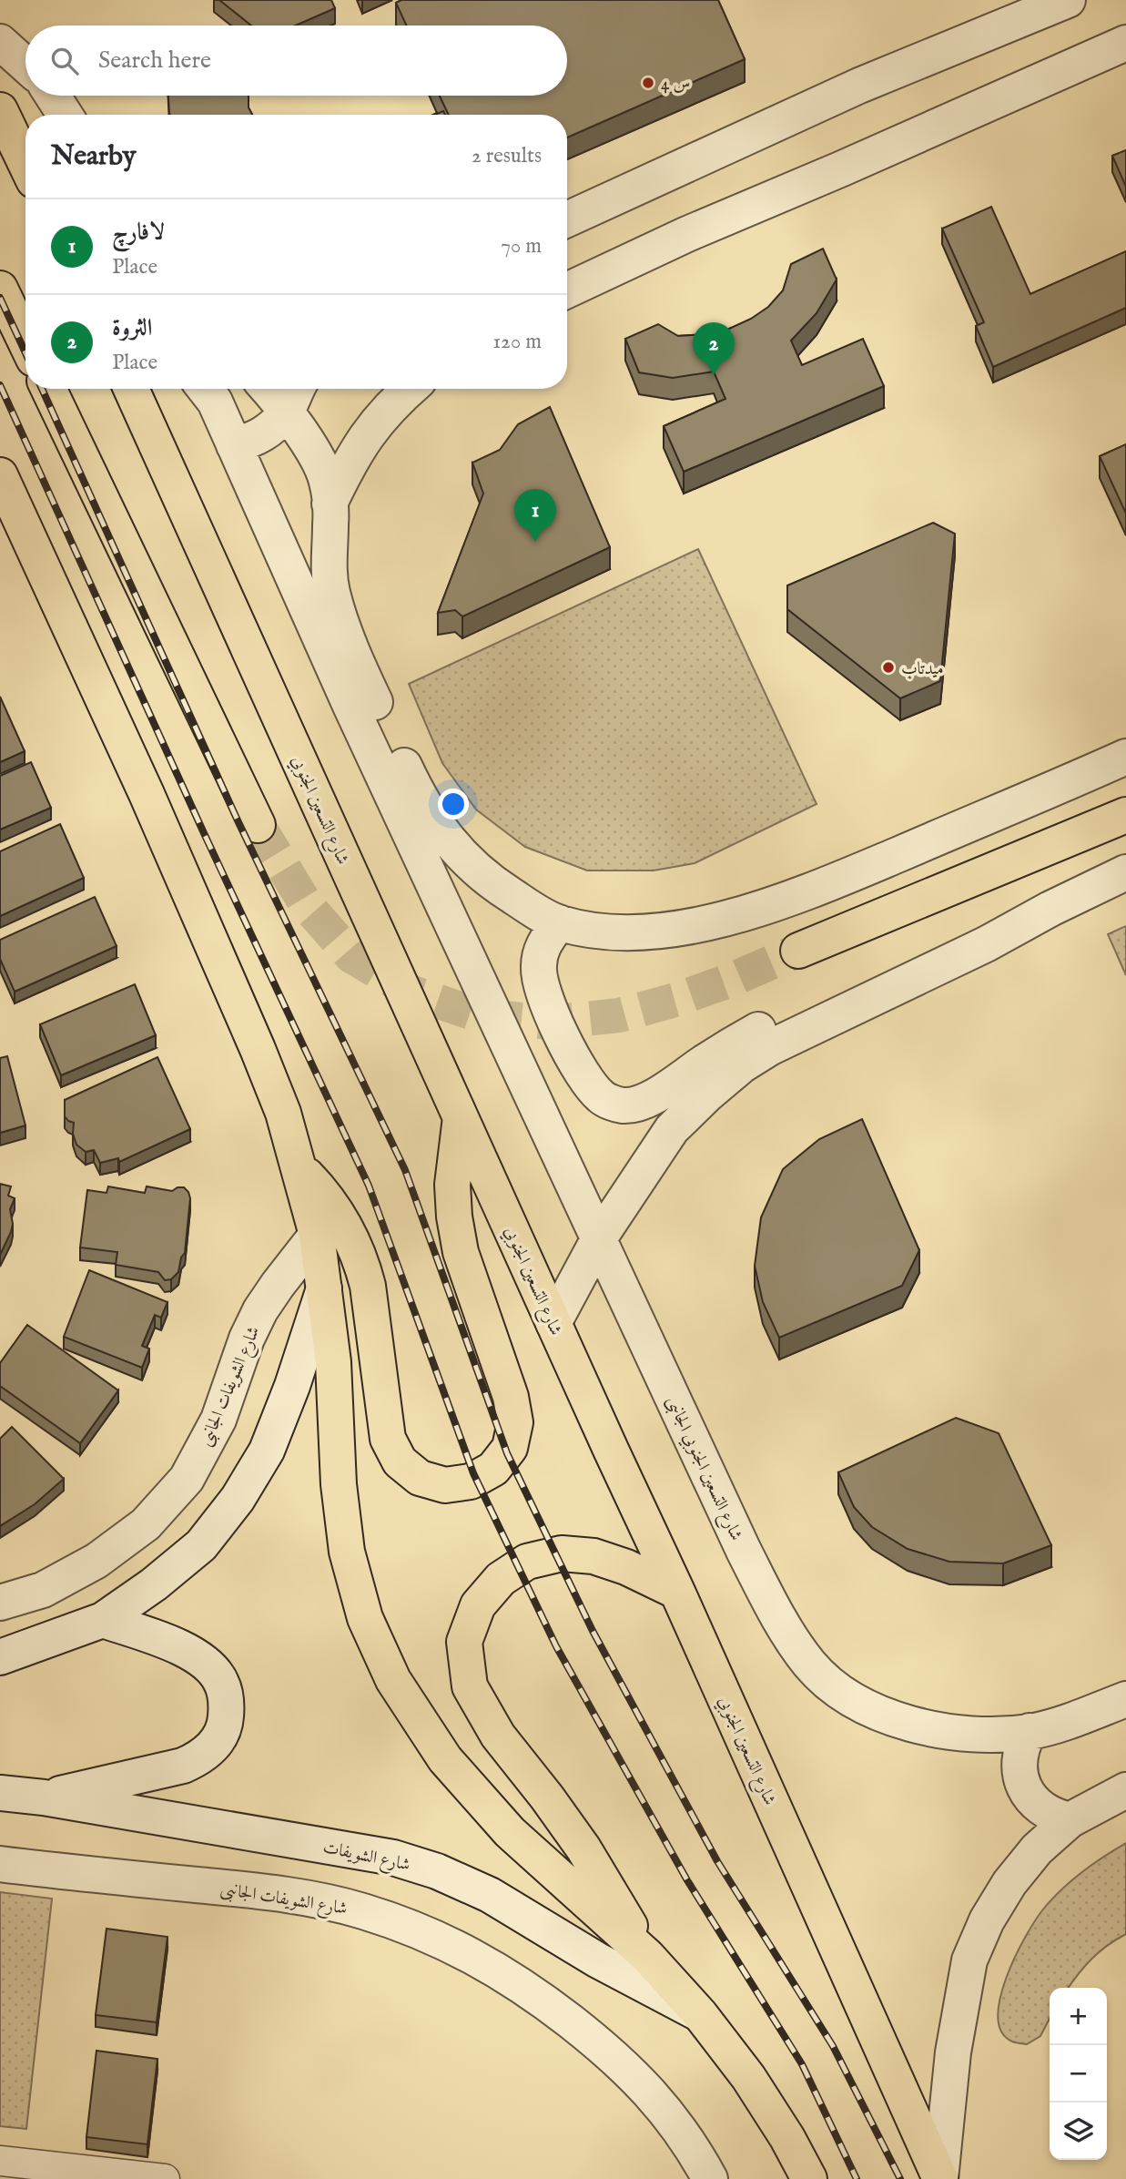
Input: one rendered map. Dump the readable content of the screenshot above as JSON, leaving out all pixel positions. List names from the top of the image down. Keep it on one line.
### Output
{"streets":{"highway":["شارع التسعين الجنوبي"],"street":["شارع الشويفات الجانبى","شارع التسعين الجنوبي الجانبى","شارع الشويفات"]},"places":["س 4","ميدتاب"],"page":{"search":"Search here","heading":["Nearby","2 results"],"list":[{"mark":"1","name":"لافارﭺ","note":"Place","value":"70 m"},{"mark":"2","name":"الثروة","note":"Place","value":"120 m"}],"pins":["2","1"],"map_buttons":["+","−"]}}
